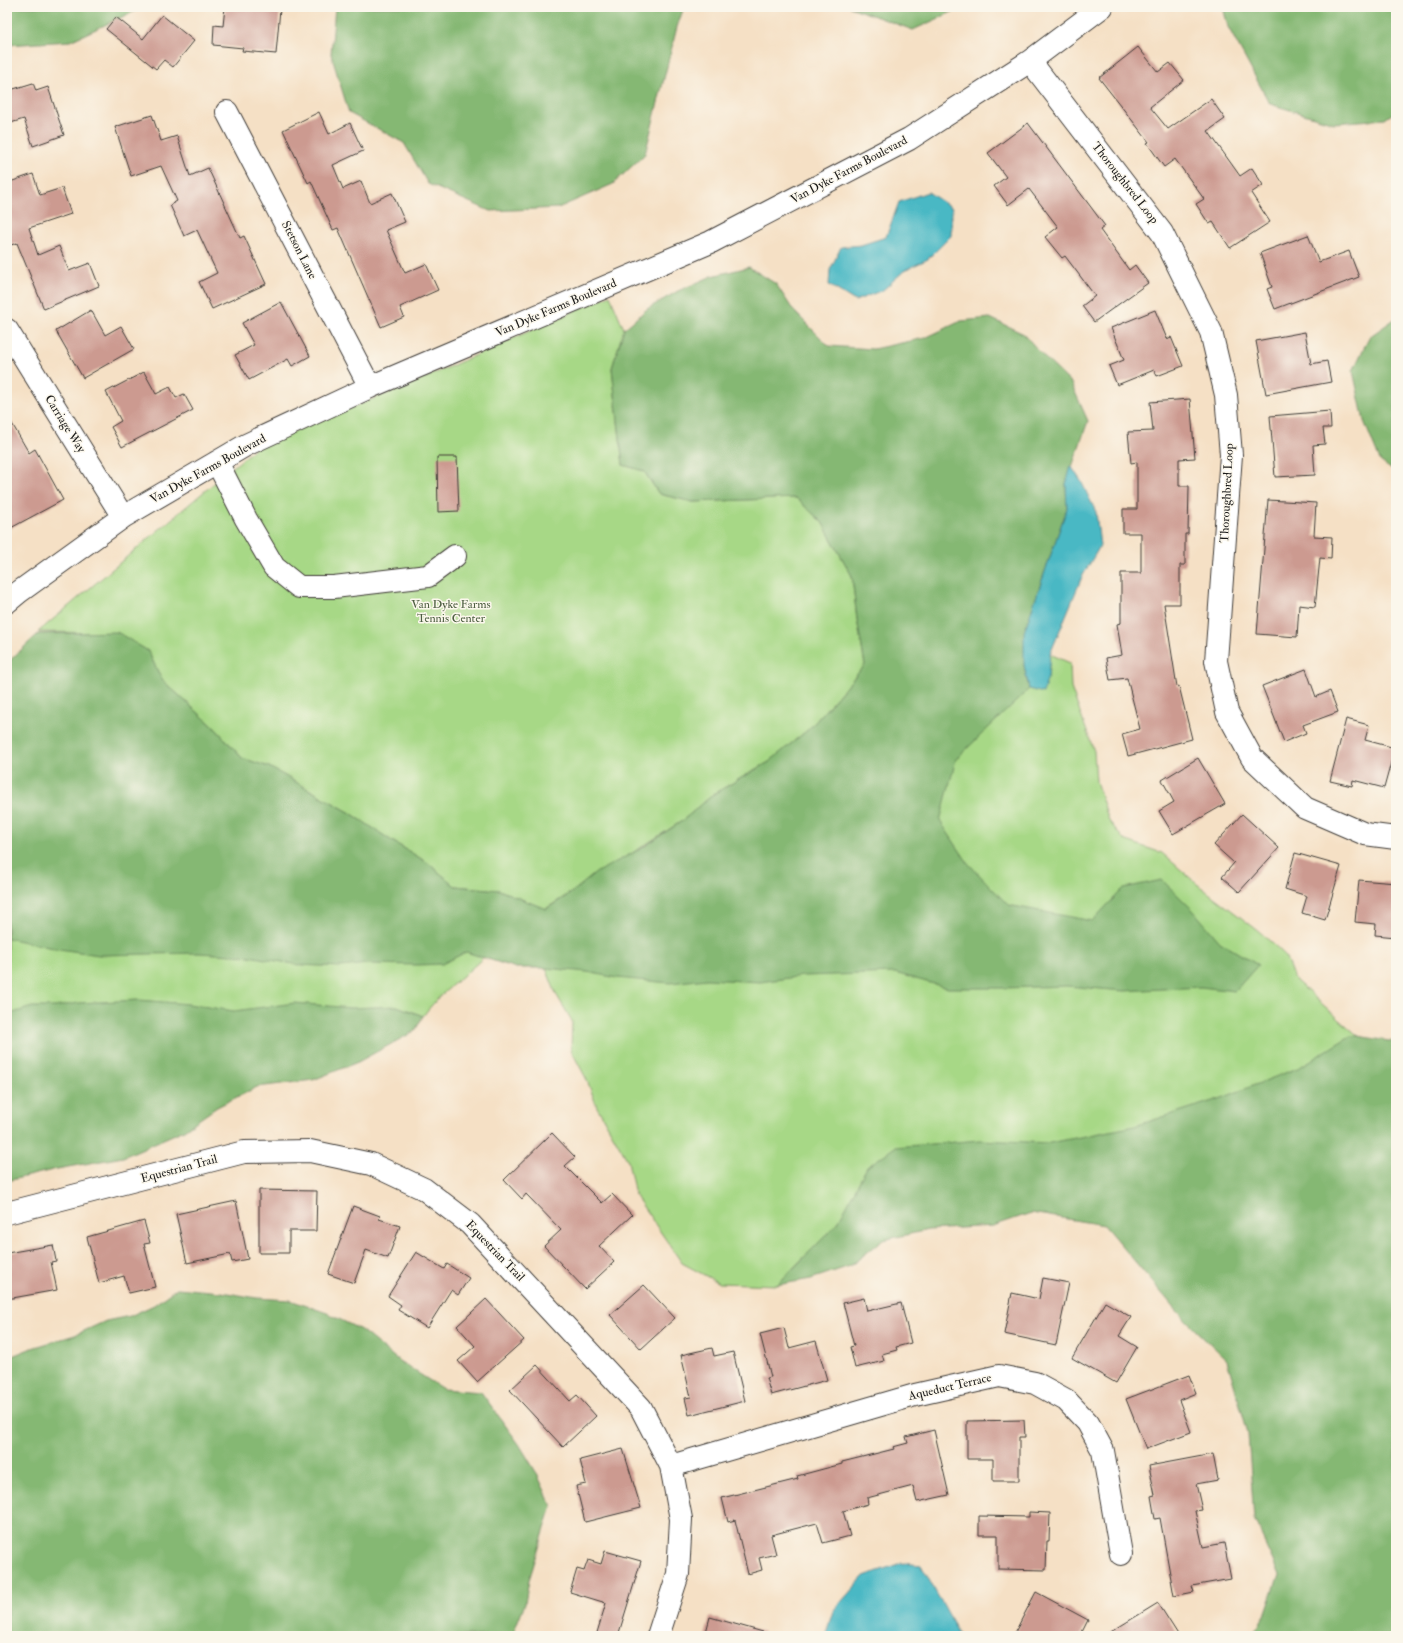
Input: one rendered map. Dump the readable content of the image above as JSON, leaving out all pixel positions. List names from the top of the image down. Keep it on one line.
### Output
{"streets":{"street":["Van Dyke Farms Boulevard","Thoroughbred Loop","Stetson Lane","Carriage Way","Equestrian Trail","Aqueduct Terrace"]},"crossings":[["Van Dyke Farms Boulevard","Thoroughbred Loop"],["Van Dyke Farms Boulevard","Stetson Lane"],["Van Dyke Farms Boulevard","Carriage Way"],["Equestrian Trail","Aqueduct Terrace"]],"parks":["Van Dyke Farms Tennis Center"]}
